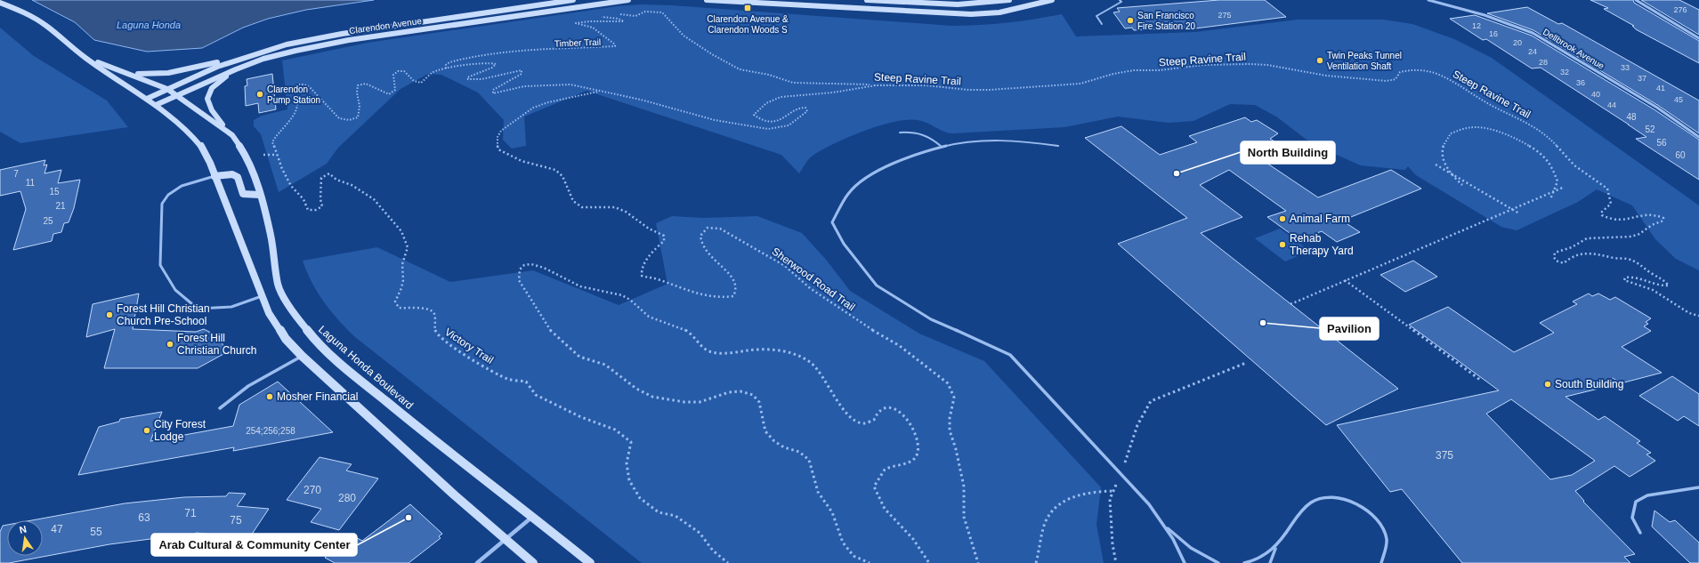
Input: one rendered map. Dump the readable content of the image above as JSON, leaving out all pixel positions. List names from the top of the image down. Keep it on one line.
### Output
{"streets":{"main road":["Clarendon Avenue","Laguna Honda Boulevard"],"street":["Dellbrook Avenue"],"path":["Timber Trail","Steep Ravine Trail","Sherwood Road Trail","Victory Trail"]},"crossings":[["Clarendon Avenue","Laguna Honda Boulevard"]],"water":["Laguna Honda"],"places":{"transit":["Clarendon Avenue & Clarendon Woods S"],"other":["San Francisco Fire Station 20","Twin Peaks Tunnel Ventilation Shaft","Clarendon Pump Station","North Building","Animal Farm","Rehab Therapy Yard","Forest Hill Christian Church Pre-School","Pavilion","Forest Hill Christian Church","South Building","Mosher Financial","City Forest Lodge","Arab Cultural & Community Center"]},"house_numbers":["276","275","12","16","20","24","28","33","32","37","36","41","40","45","44","48","52","56","60","7","11","15","21","25","254;256;258","375","270","280","71","63","75","47","55"],"north":"top"}
